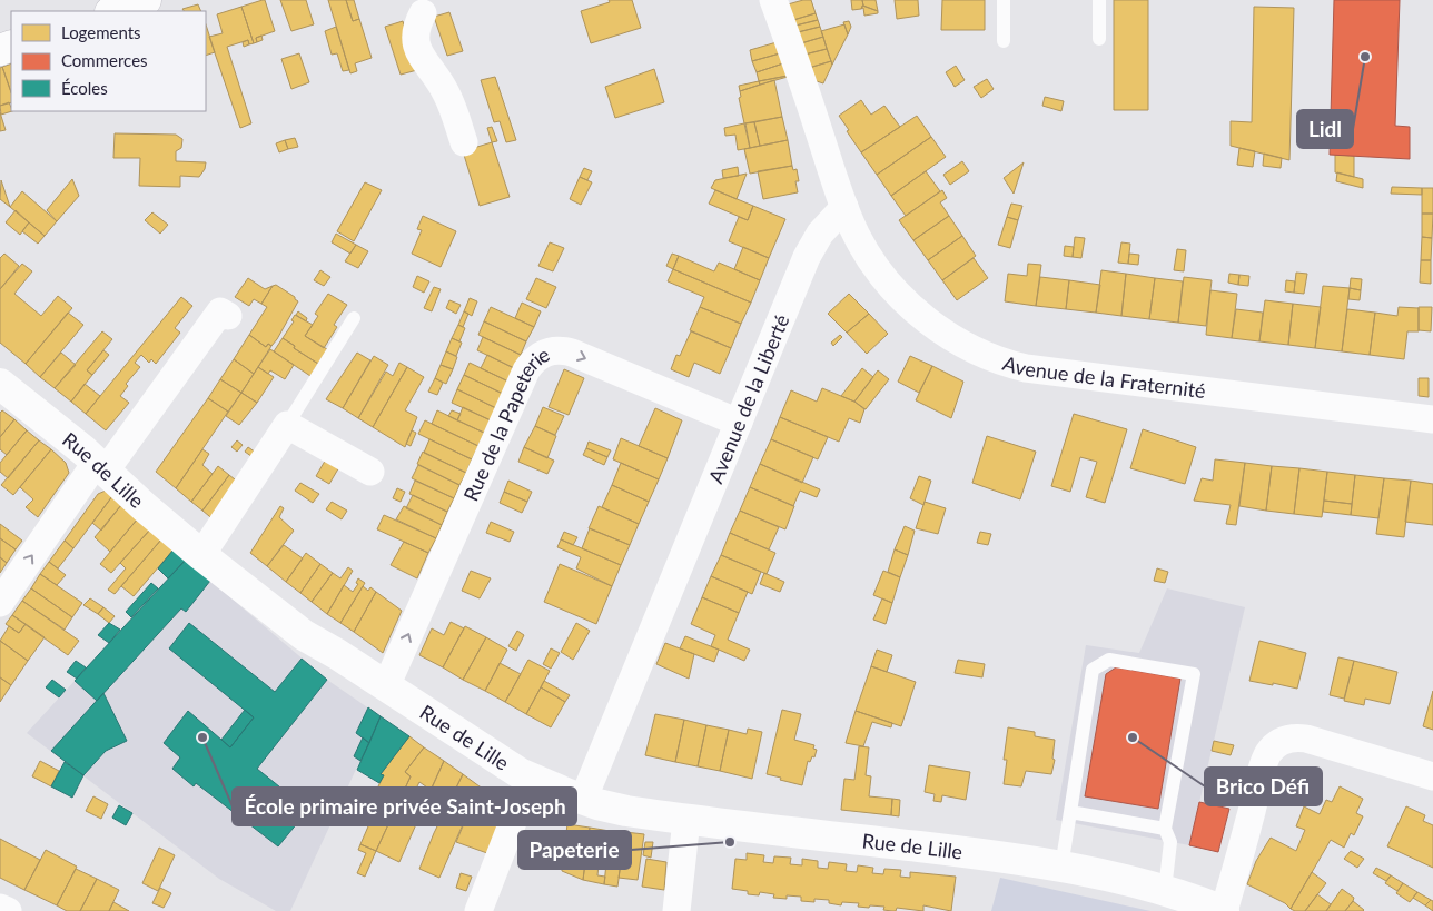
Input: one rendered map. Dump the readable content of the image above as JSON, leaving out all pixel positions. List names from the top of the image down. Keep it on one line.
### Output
{"streets":{"street":["Avenue de la Fraternité","Avenue de la Liberté","Rue de la Papeterie","Rue de Lille"]},"crossings":[["Avenue de la Fraternité","Avenue de la Liberté"],["Avenue de la Liberté","Rue de la Papeterie"],["Avenue de la Liberté","Rue de Lille"],["Rue de la Papeterie","Rue de Lille"]],"places":["Lidl","École primaire privée Saint-Joseph","Brico Défi","Papeterie"],"legend":["Logements","Commerces","Écoles"]}
